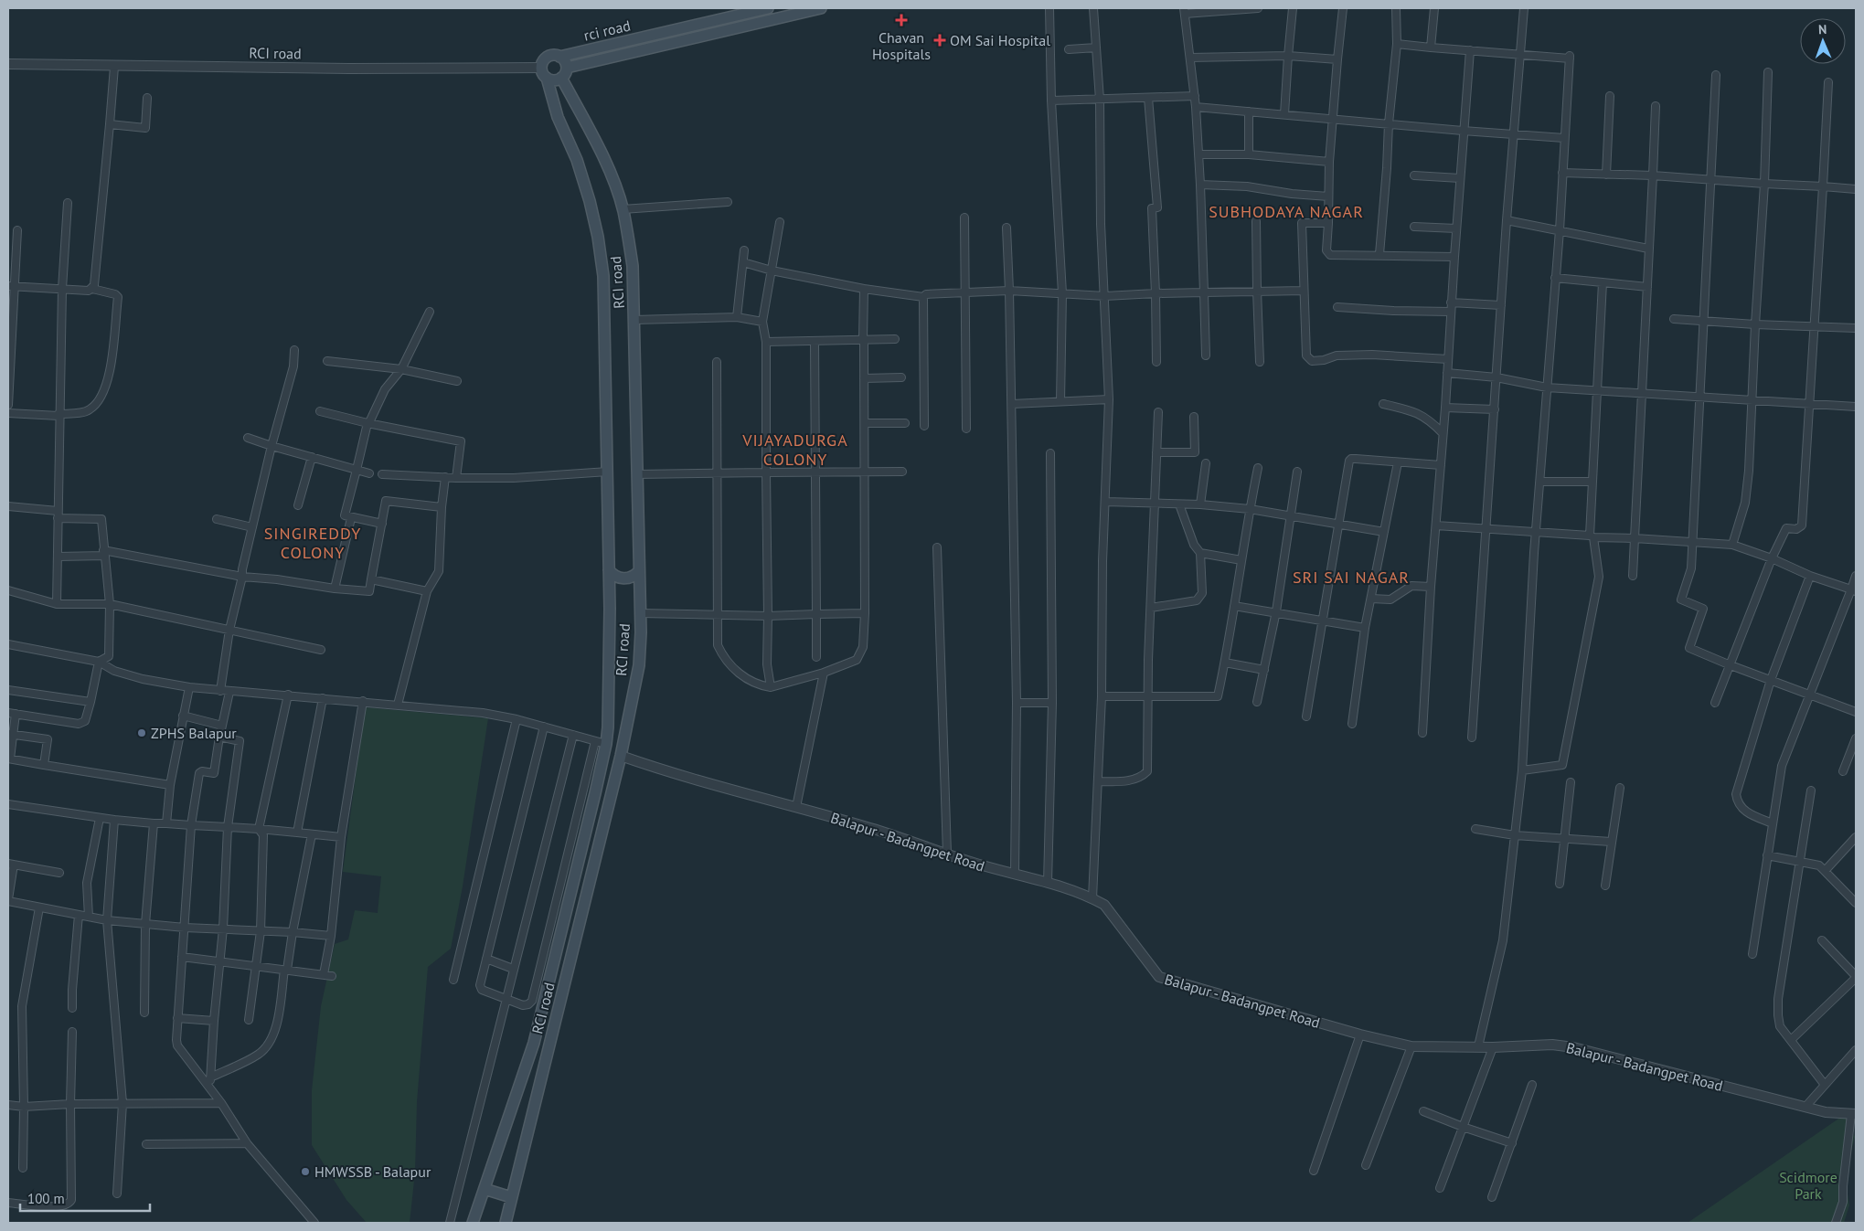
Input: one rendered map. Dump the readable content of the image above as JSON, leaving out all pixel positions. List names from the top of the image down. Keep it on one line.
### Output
{"streets":{"main road":["rci road","RCI road"],"street":["Balapur - Badangpet Road"]},"crossings":[["rci road","RCI road"],["RCI road","Balapur - Badangpet Road"]],"districts":["SUBHODAYA NAGAR","VIJAYADURGA COLONY","SINGIREDDY COLONY","SRI SAI NAGAR"],"parks":["Scidmore Park"],"places":{"health":["Chavan Hospitals","OM Sai Hospital"],"other":["ZPHS Balapur","HMWSSB - Balapur"]},"scale_bar":"100 m","north":"top"}
